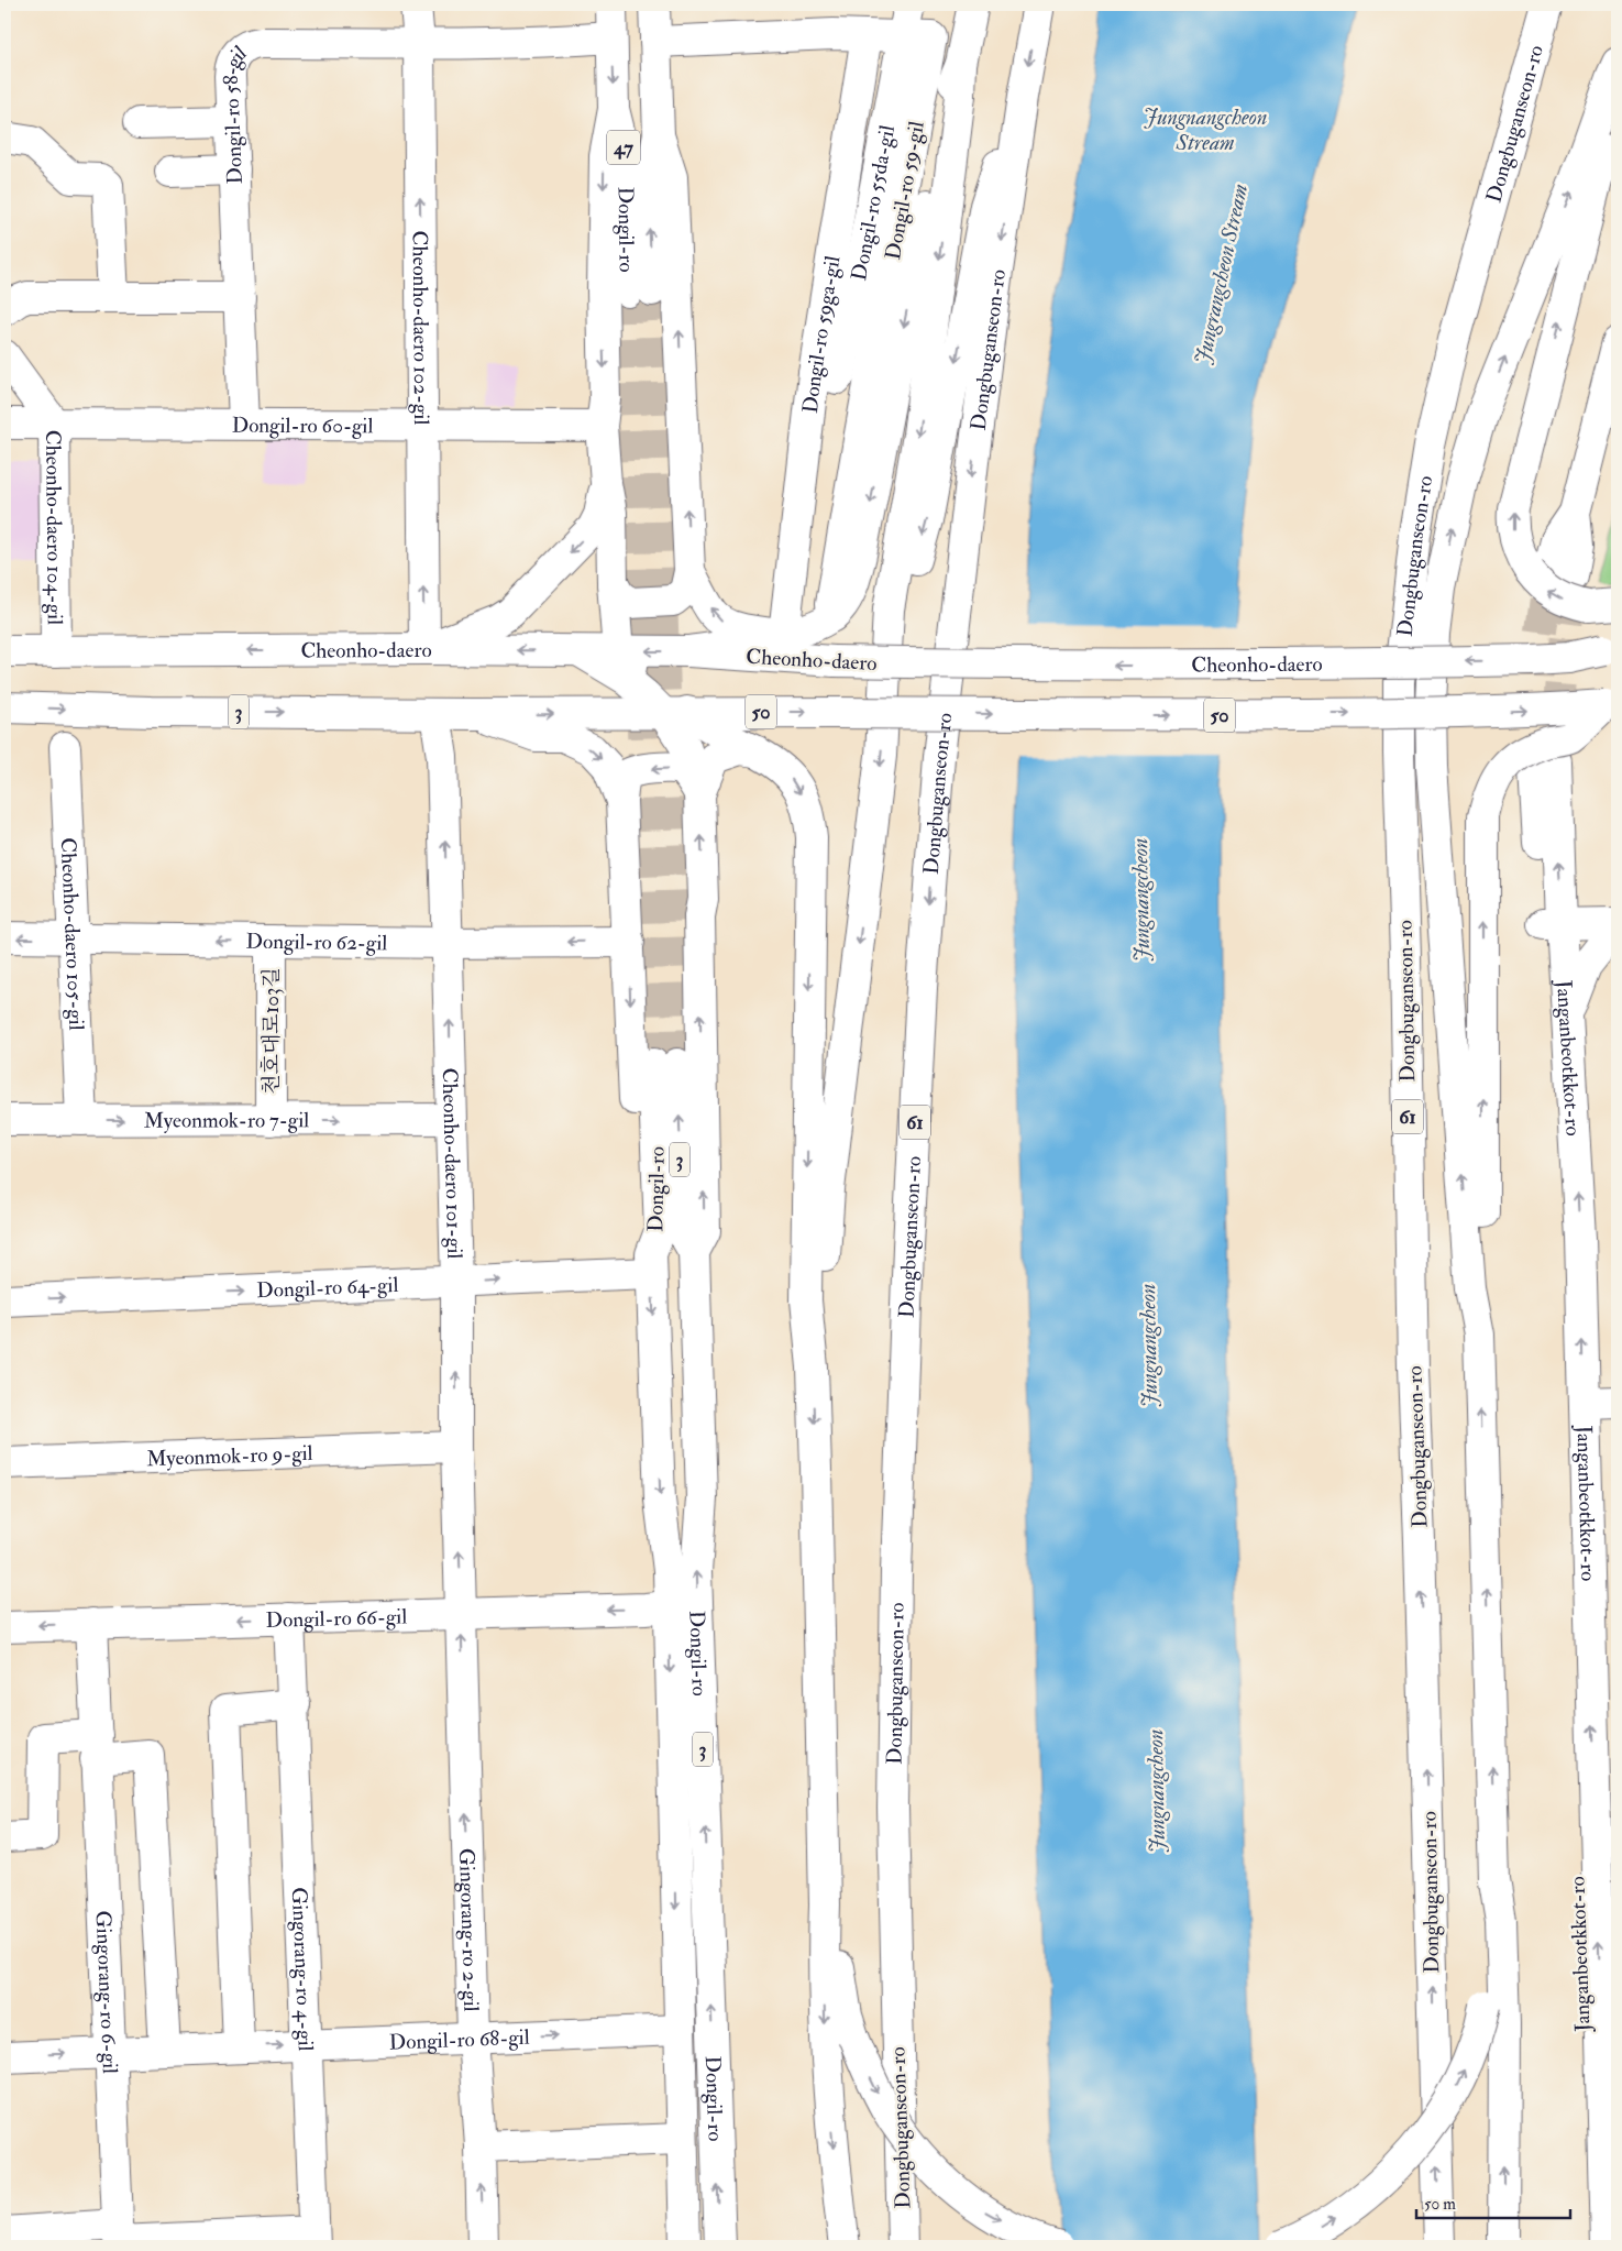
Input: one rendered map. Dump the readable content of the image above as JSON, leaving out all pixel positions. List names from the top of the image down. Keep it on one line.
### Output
{"streets":{"main road":["Dongil-ro 58-gil","Dongbuganseon-ro","47","Dongil-ro 59-gil","Dongil-ro 55da-gil","Dongil-ro","Cheonho-daero 102-gil","Dongil-ro 59ga-gil","Dongil-ro 60-gil","Cheonho-daero 104-gil","Cheonho-daero","3","50","Cheonho-daero 105-gil","Dongil-ro 62-gil","천호대로103길","Janganbeotkkot-ro","61","Myeonmok-ro 7-gil","Cheonho-daero 101-gil","Dongil-ro 64-gil","Myeonmok-ro 9-gil","Dongil-ro 66-gil","Gingorang-ro 2-gil","Gingorang-ro 4-gil","Gingorang-ro 6-gil","Dongil-ro 68-gil"]},"crossings":[["Dongil-ro 58-gil","Dongil-ro"],["Dongil-ro 58-gil","Cheonho-daero 102-gil"],["Dongil-ro 58-gil","Dongil-ro 60-gil"],["Dongil-ro 59-gil","Dongil-ro 55da-gil"],["Dongil-ro 59-gil","Dongil-ro"],["Dongil-ro 59-gil","Dongil-ro 59ga-gil"],["Dongil-ro 55da-gil","Dongil-ro 59ga-gil"],["Dongil-ro","Dongil-ro 64-gil"],["Dongil-ro","Dongil-ro 66-gil"],["Dongil-ro","Gingorang-ro 2-gil"],["Dongil-ro","Dongil-ro 68-gil"],["Cheonho-daero 102-gil","Dongil-ro 60-gil"],["Cheonho-daero 102-gil","Cheonho-daero"],["Dongil-ro 60-gil","Cheonho-daero 104-gil"],["Cheonho-daero 104-gil","Cheonho-daero"],["3","50"],["3","Cheonho-daero 101-gil"],["Cheonho-daero 105-gil","Dongil-ro 62-gil"],["Cheonho-daero 105-gil","Myeonmok-ro 7-gil"],["Dongil-ro 62-gil","천호대로103길"],["Dongil-ro 62-gil","Cheonho-daero 101-gil"],["천호대로103길","Myeonmok-ro 7-gil"],["Myeonmok-ro 7-gil","Cheonho-daero 101-gil"],["Cheonho-daero 101-gil","Dongil-ro 64-gil"],["Cheonho-daero 101-gil","Myeonmok-ro 9-gil"],["Cheonho-daero 101-gil","Dongil-ro 66-gil"],["Cheonho-daero 101-gil","Gingorang-ro 2-gil"],["Dongil-ro 66-gil","Gingorang-ro 2-gil"],["Dongil-ro 66-gil","Gingorang-ro 4-gil"],["Dongil-ro 66-gil","Gingorang-ro 6-gil"],["Gingorang-ro 2-gil","Dongil-ro 68-gil"],["Gingorang-ro 4-gil","Gingorang-ro 6-gil"],["Gingorang-ro 4-gil","Dongil-ro 68-gil"],["Gingorang-ro 6-gil","Dongil-ro 68-gil"]],"one_way":["Myeonmok-ro 7-gil","Dongil-ro 64-gil","Dongil-ro 66-gil","Gingorang-ro 2-gil","Dongil-ro 68-gil"],"water":["Jungnangcheon Stream","Jungrangcheon Stream","Jungnangcheon"],"scale_bar":"50 m"}
